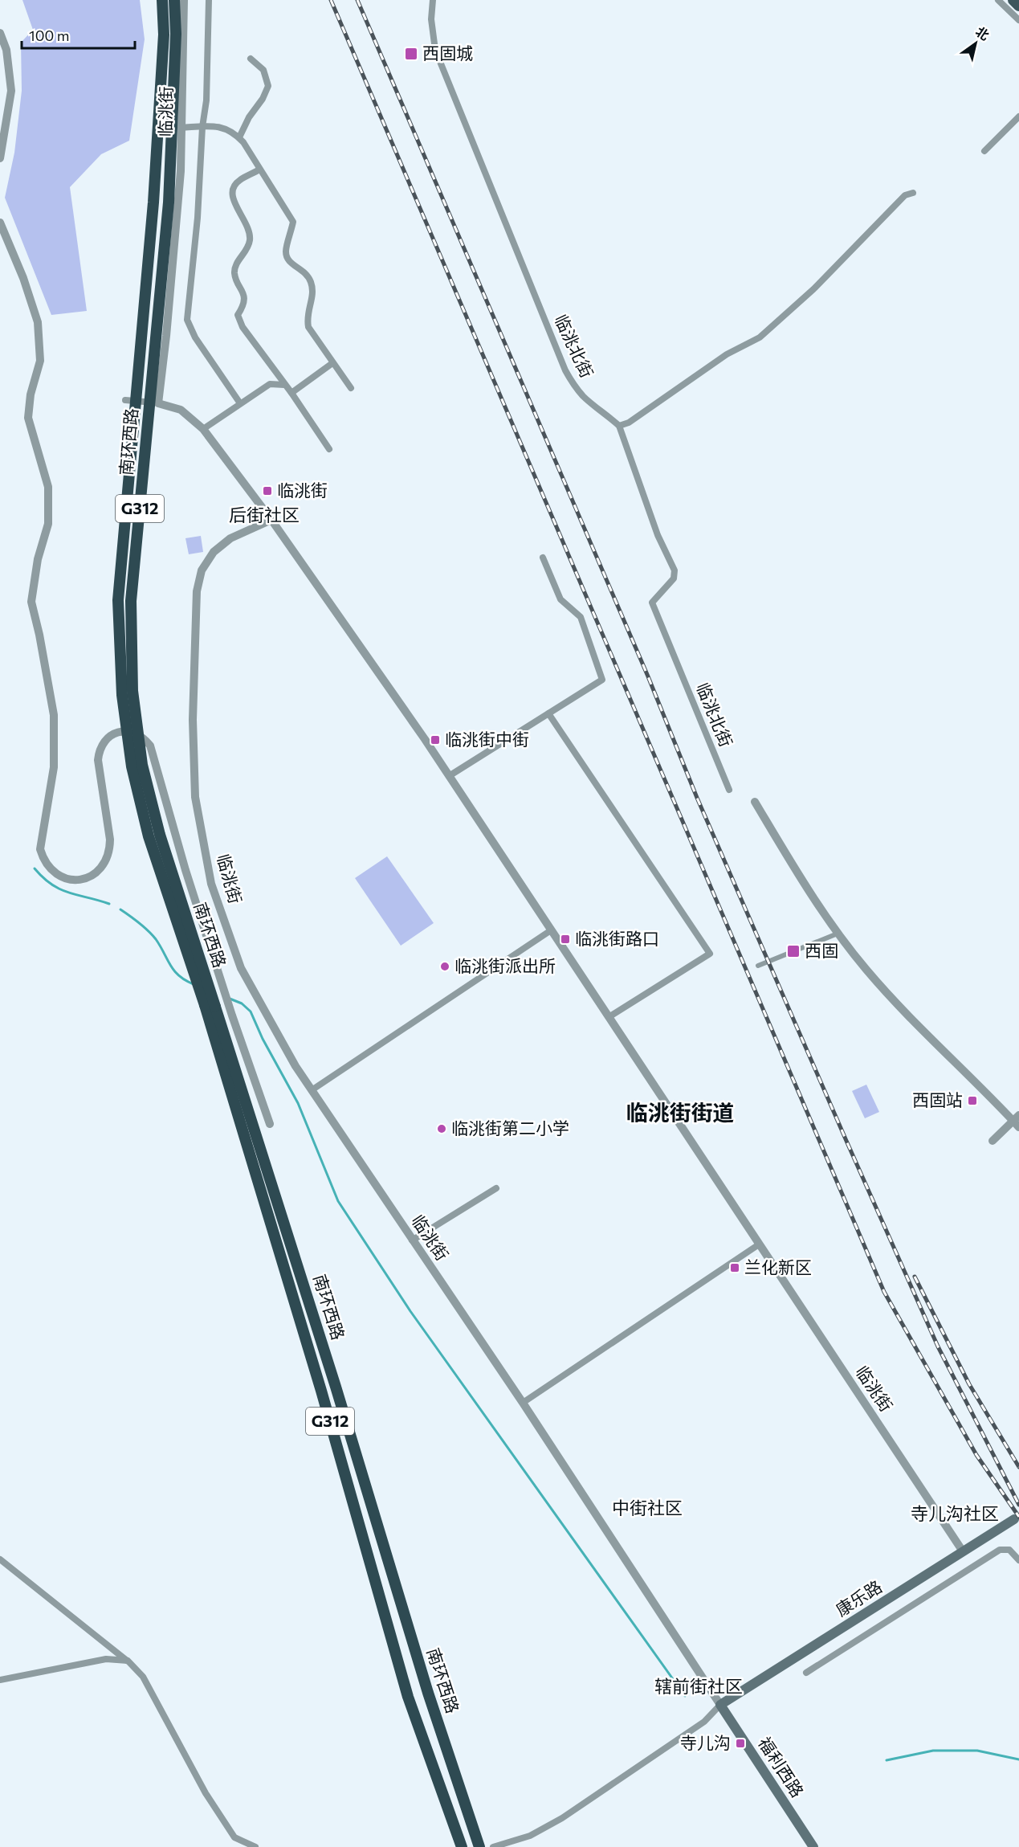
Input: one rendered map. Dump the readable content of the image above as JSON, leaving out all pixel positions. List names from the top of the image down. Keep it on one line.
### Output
{"streets":{"highway":["南环西路","G312"],"main road":["康乐路","福利西路"],"street":["临洮街","临洮北街"]},"crossings":[["临洮街","康乐路"],["临洮街","福利西路"],["康乐路","福利西路"]],"districts":["后街社区","临洮街街道","中街社区","寺儿沟社区","辖前街社区"],"places":{"transit":["西固城","临洮街","临洮街中街","临洮街路口","西固","西固站","兰化新区","寺儿沟"],"other":["临洮街派出所","临洮街第二小学"]},"scale_bar":"100 m","north":"top right"}
